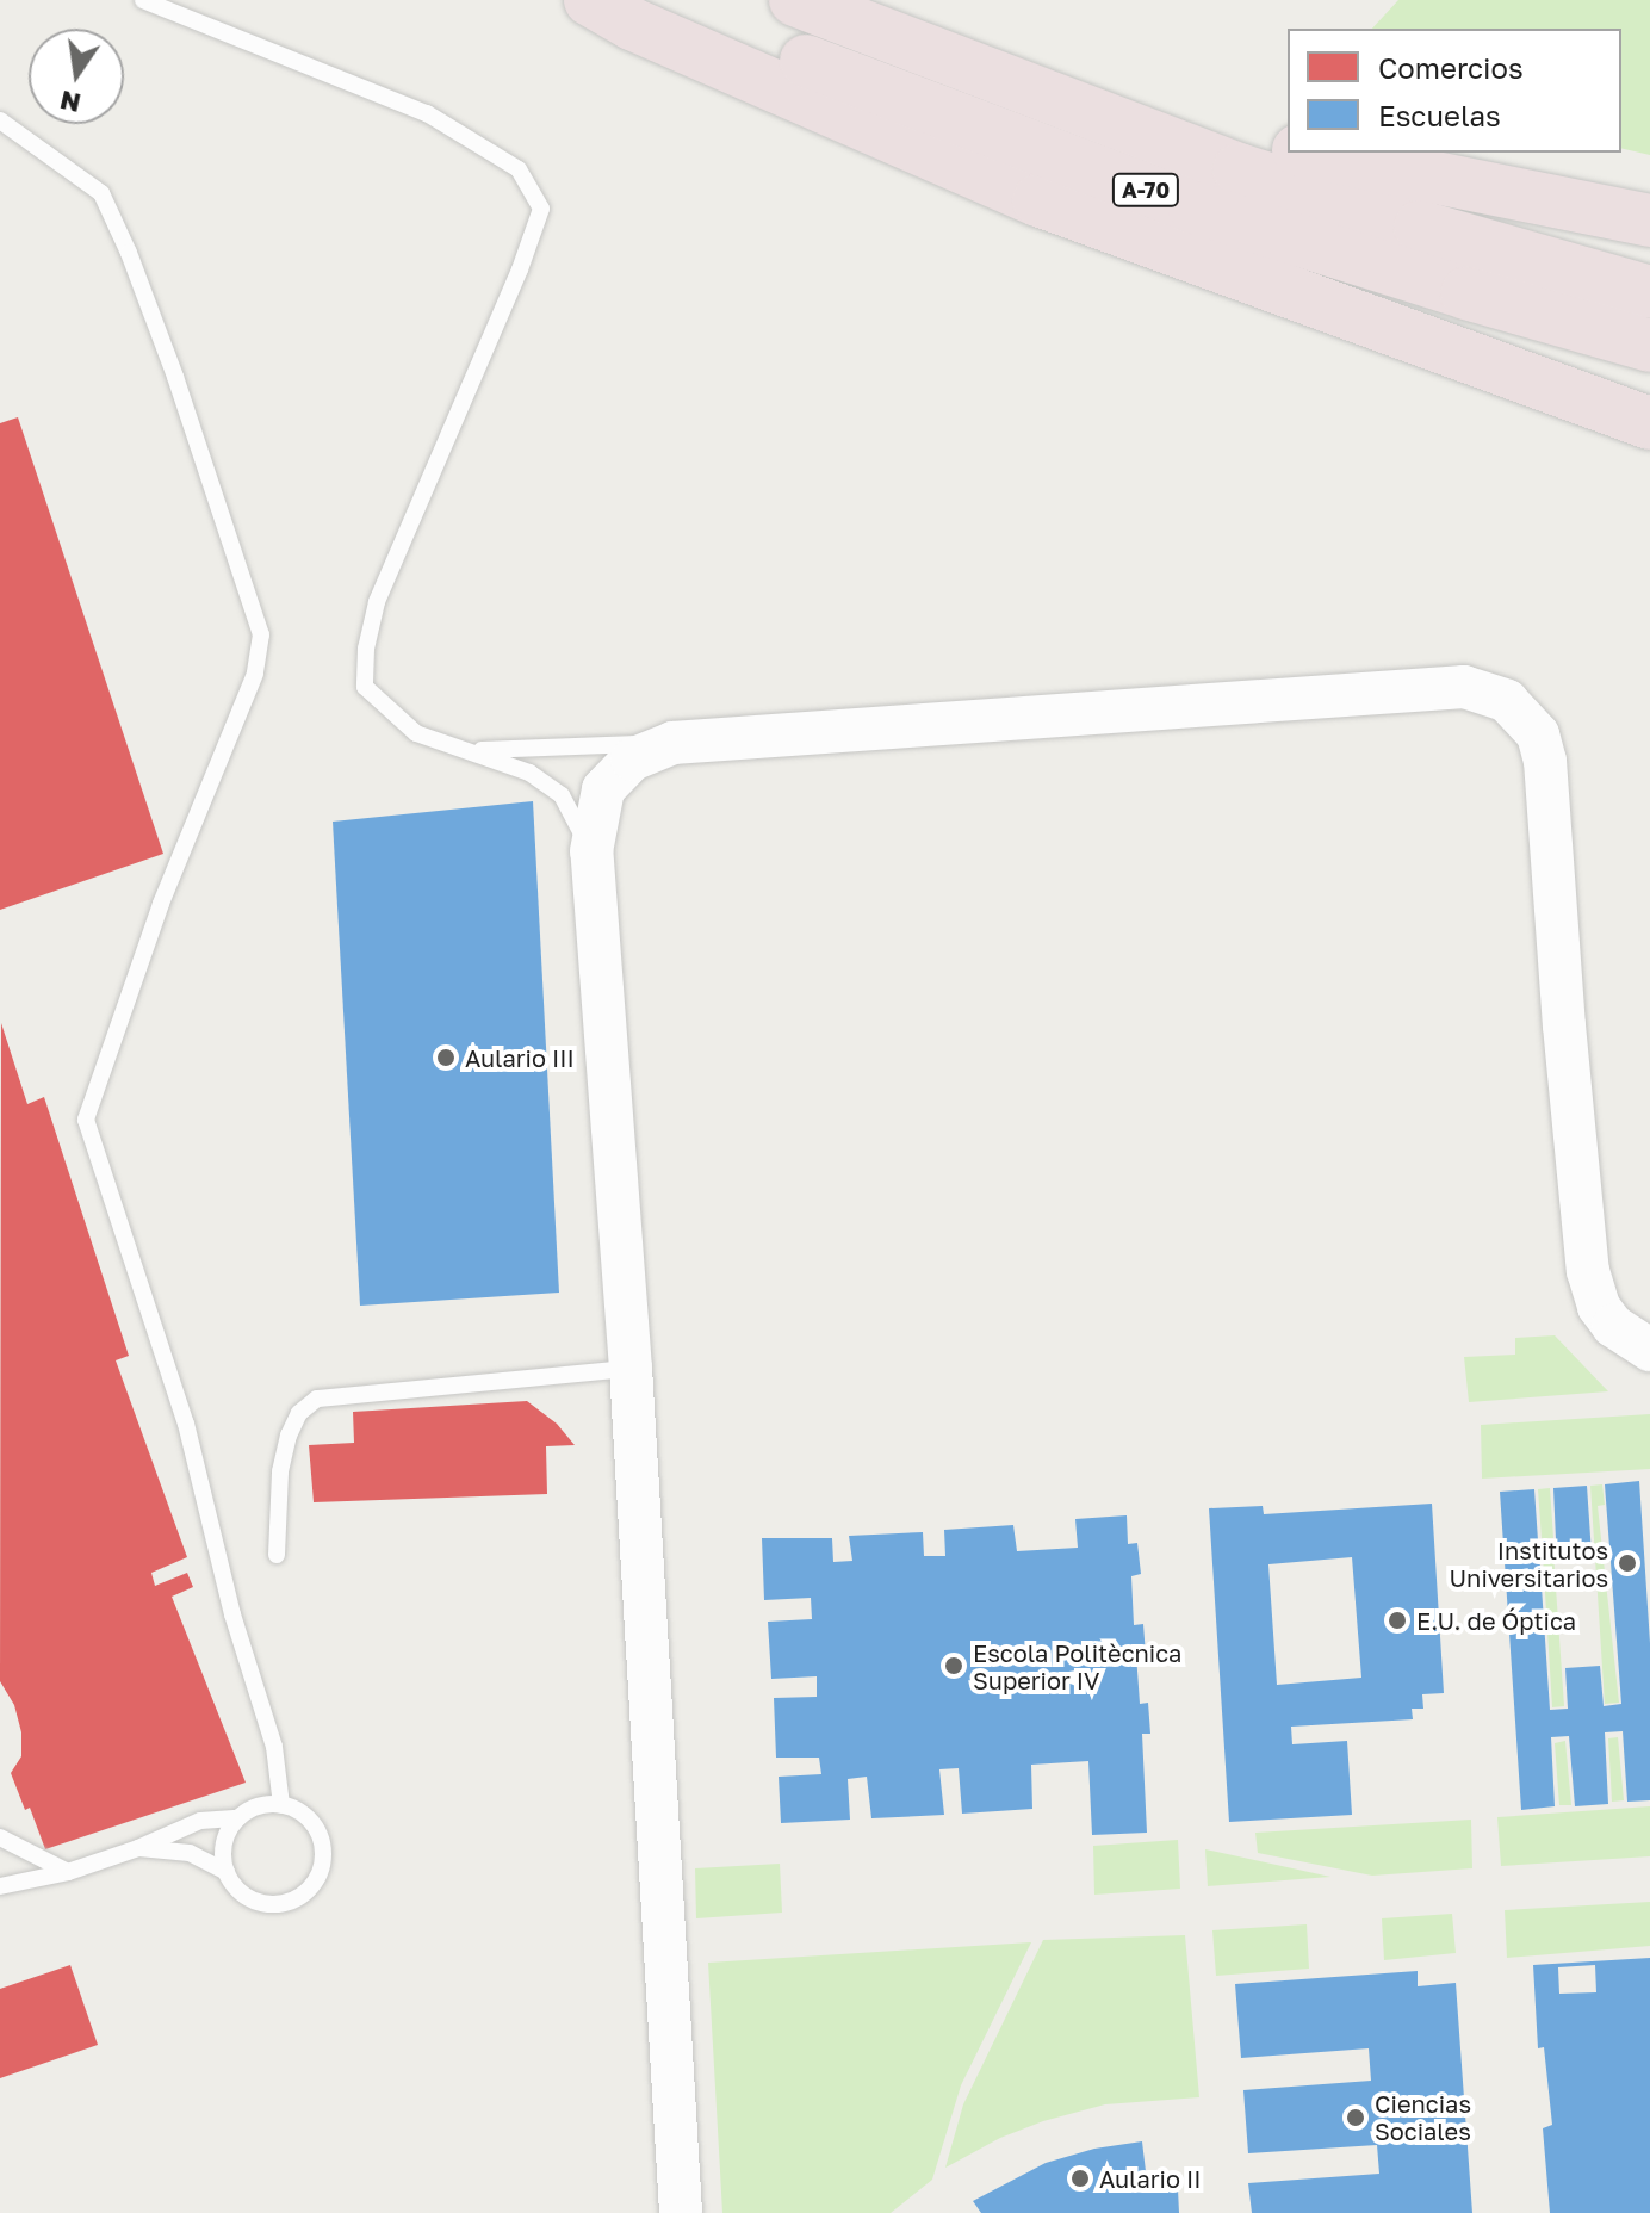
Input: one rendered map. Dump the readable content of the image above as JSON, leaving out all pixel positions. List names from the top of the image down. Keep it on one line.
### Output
{"streets":{"highway":["A-70"]},"places":["Aulario III","Institutos Universitarios","E.U. de Óptica","Escola Politècnica Superior IV","Ciencias Sociales","Aulario II"],"legend":["Comercios","Escuelas"],"north":"bottom"}
